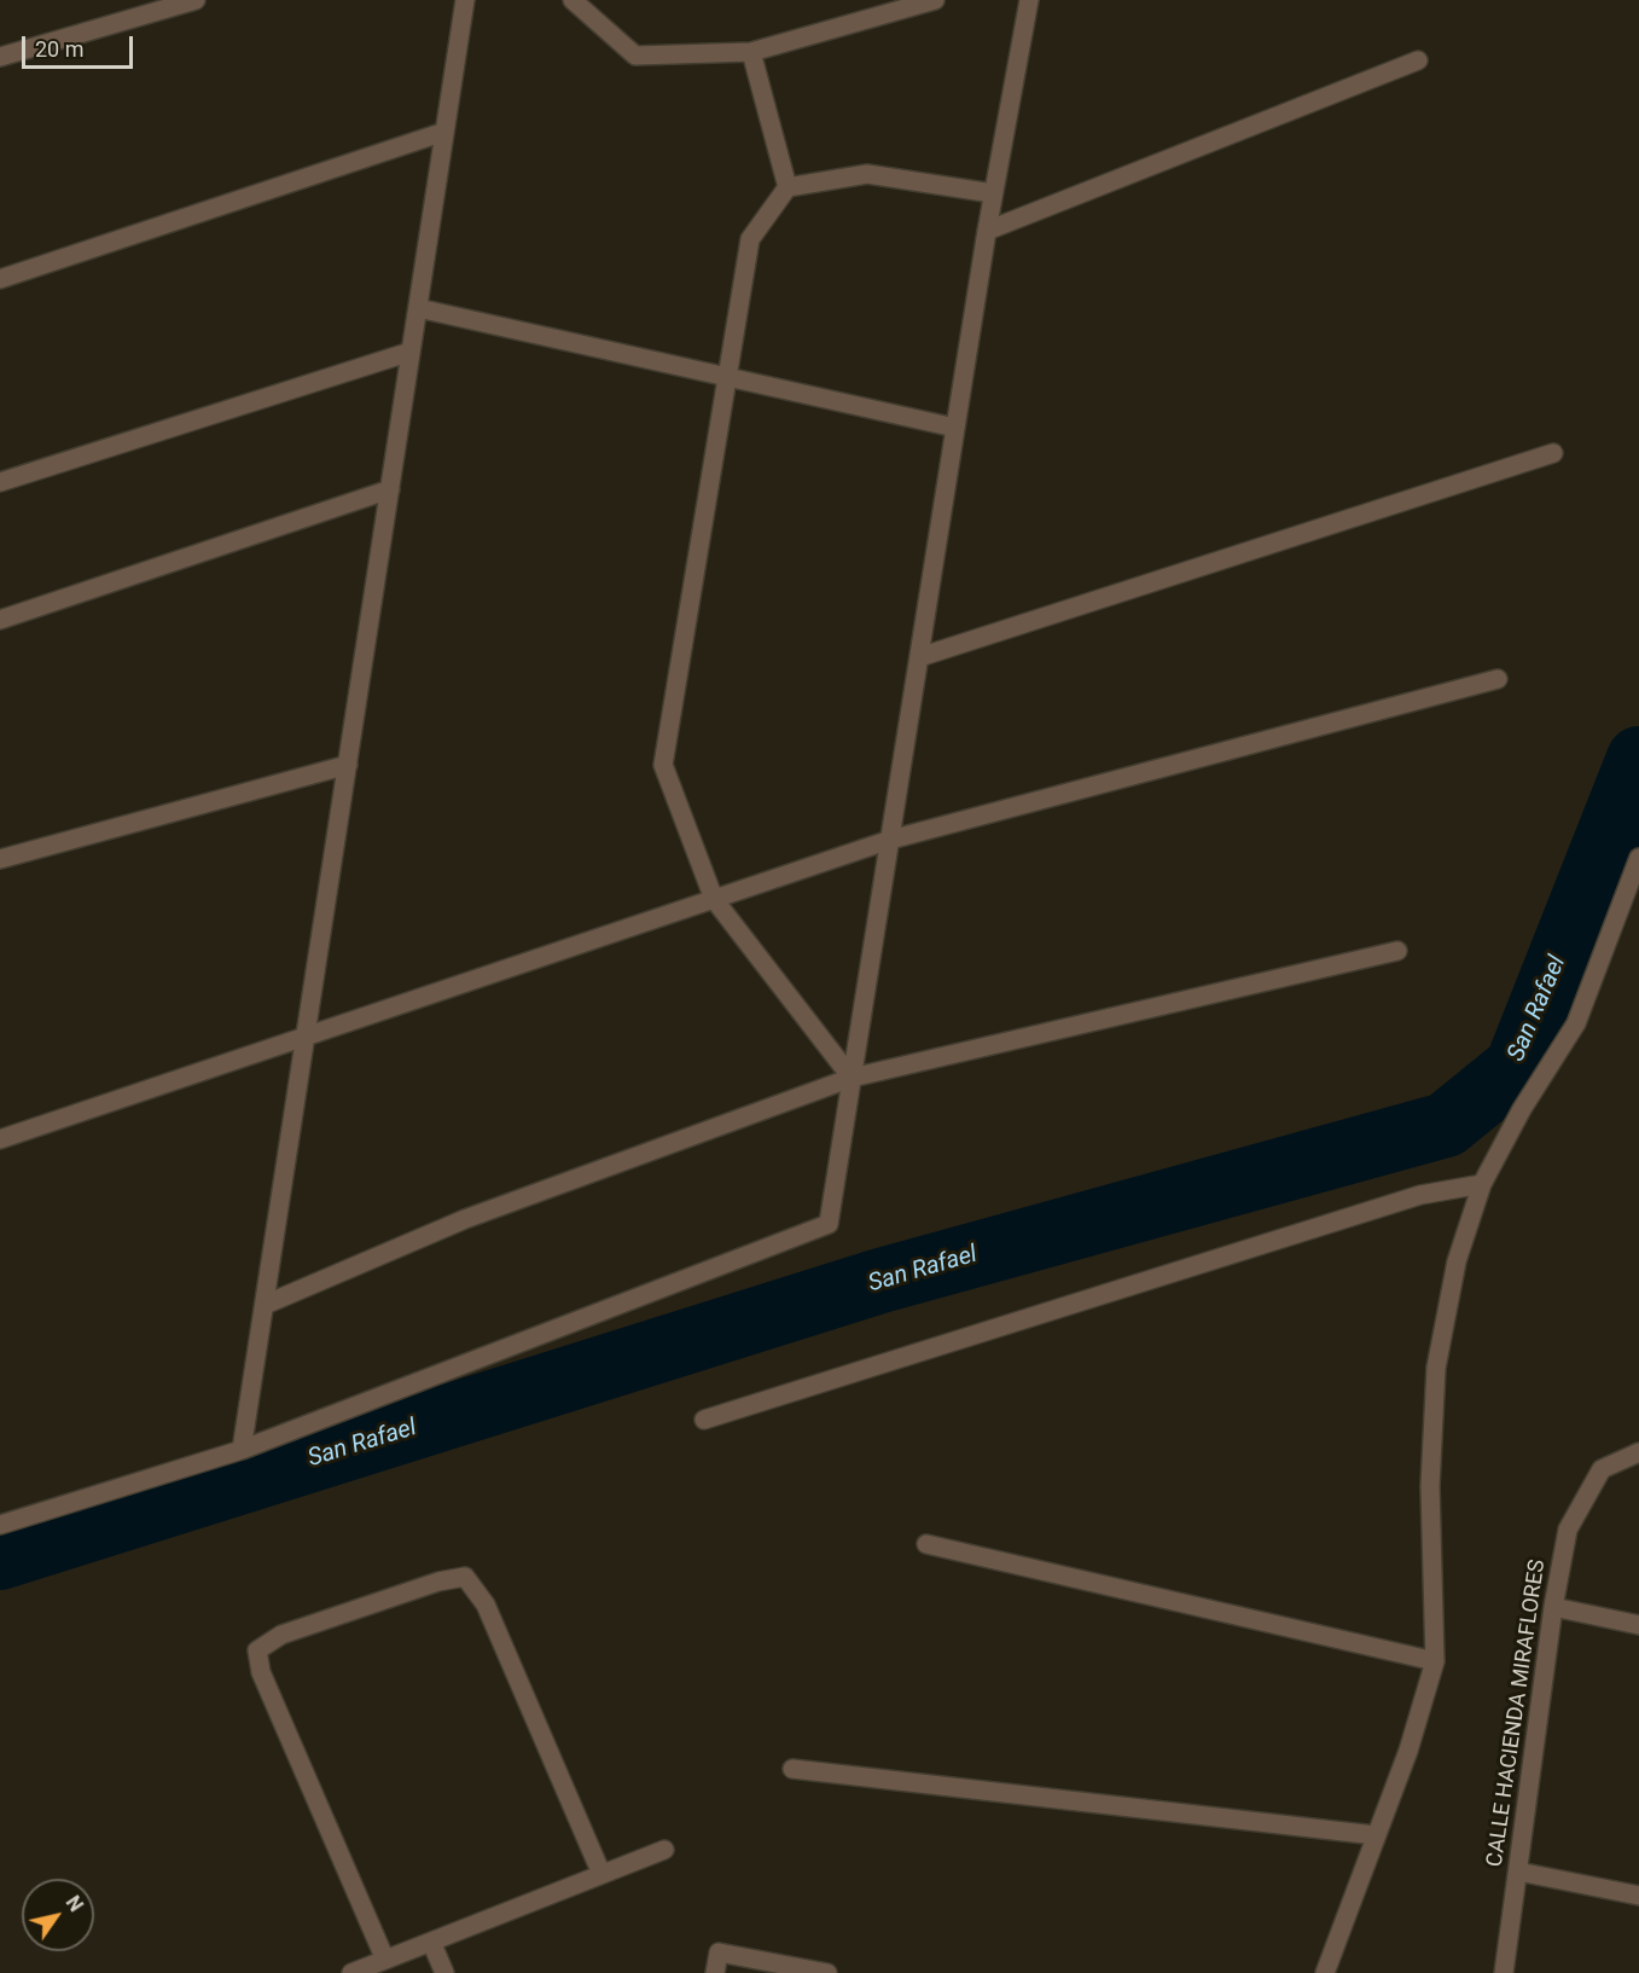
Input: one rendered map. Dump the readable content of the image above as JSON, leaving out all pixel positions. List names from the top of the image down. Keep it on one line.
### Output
{"streets":{"street":["CALLE HACIENDA MIRAFLORES"]},"water":["San Rafael"],"scale_bar":"20 m","north":"top right"}
